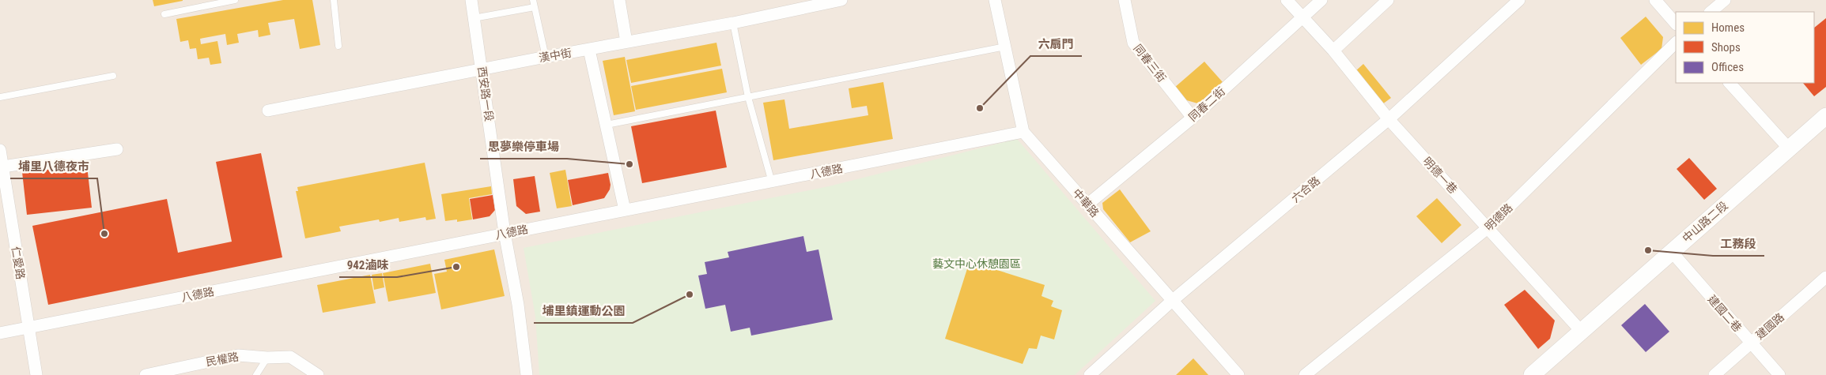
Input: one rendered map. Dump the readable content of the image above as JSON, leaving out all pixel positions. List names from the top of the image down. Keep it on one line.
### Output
{"streets":{"street":["漢中街","同春三街","西安路一段","同春二街","八德路","明德一巷","六合路","中華路","明德路","中山路二段","仁愛路","建國二巷","建國路","民權路"]},"crossings":[["漢中街","西安路一段"],["同春三街","同春二街"],["西安路一段","八德路"],["同春二街","明德一巷"],["同春二街","中華路"],["八德路","中華路"],["八德路","仁愛路"],["明德一巷","六合路"],["明德一巷","明德路"],["明德一巷","中山路二段"],["六合路","中華路"],["中山路二段","建國二巷"],["建國二巷","建國路"]],"parks":["藝文中心休憩園區"],"places":["六扇門","思夢樂停車場","埔里八德夜市","工務段","942滷味","埔里鎮運動公園"],"legend":["Homes","Shops","Offices"]}
